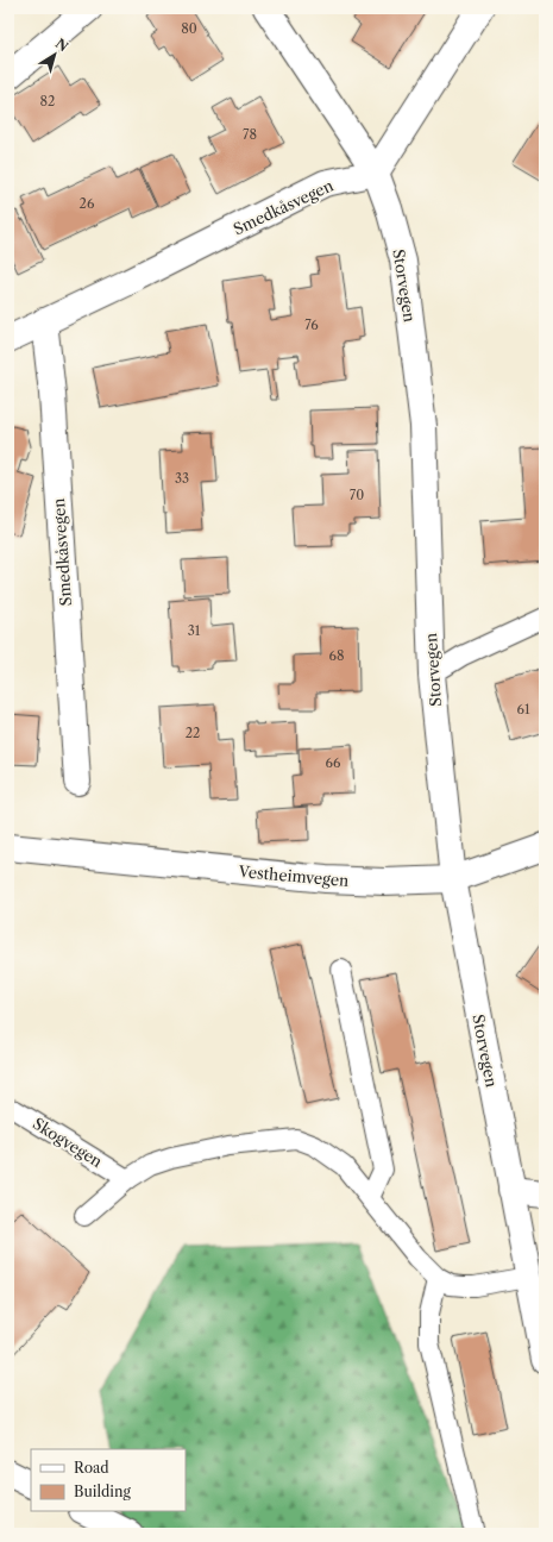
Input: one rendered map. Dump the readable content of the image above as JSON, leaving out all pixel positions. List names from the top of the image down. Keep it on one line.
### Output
{"streets":{"street":["Smedkåsvegen","Storvegen","Vestheimvegen"],"lane":["Skogvegen"]},"crossings":[["Smedkåsvegen","Storvegen"],["Storvegen","Vestheimvegen"]],"house_numbers":["80","82","78","26","76","33","70","31","68","61","22","66"],"legend":["Road","Building"],"north":"top right"}
